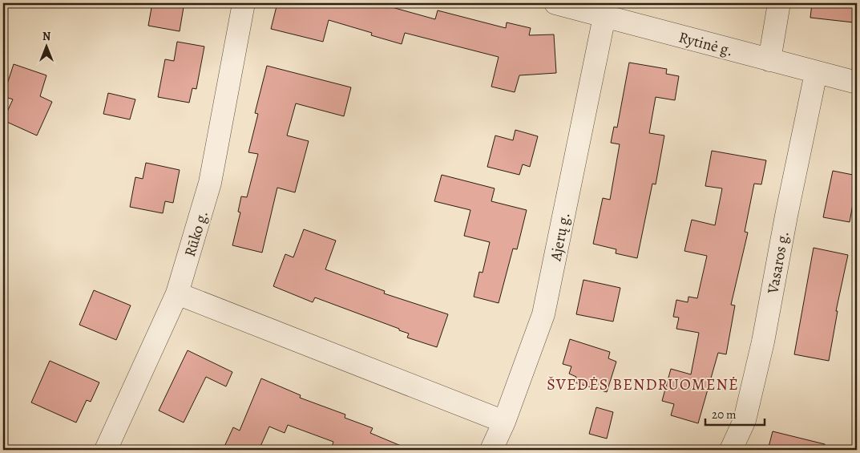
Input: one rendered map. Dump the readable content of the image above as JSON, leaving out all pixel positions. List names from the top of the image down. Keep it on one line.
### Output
{"streets":{"street":["Rytinė g.","Rūko g.","Ajerų g.","Vasaros g."]},"crossings":[["Rytinė g.","Ajerų g."],["Rytinė g.","Vasaros g."]],"districts":["ŠVEDĖS BENDRUOMENĖ"],"scale_bar":"20 m","north":"top"}
